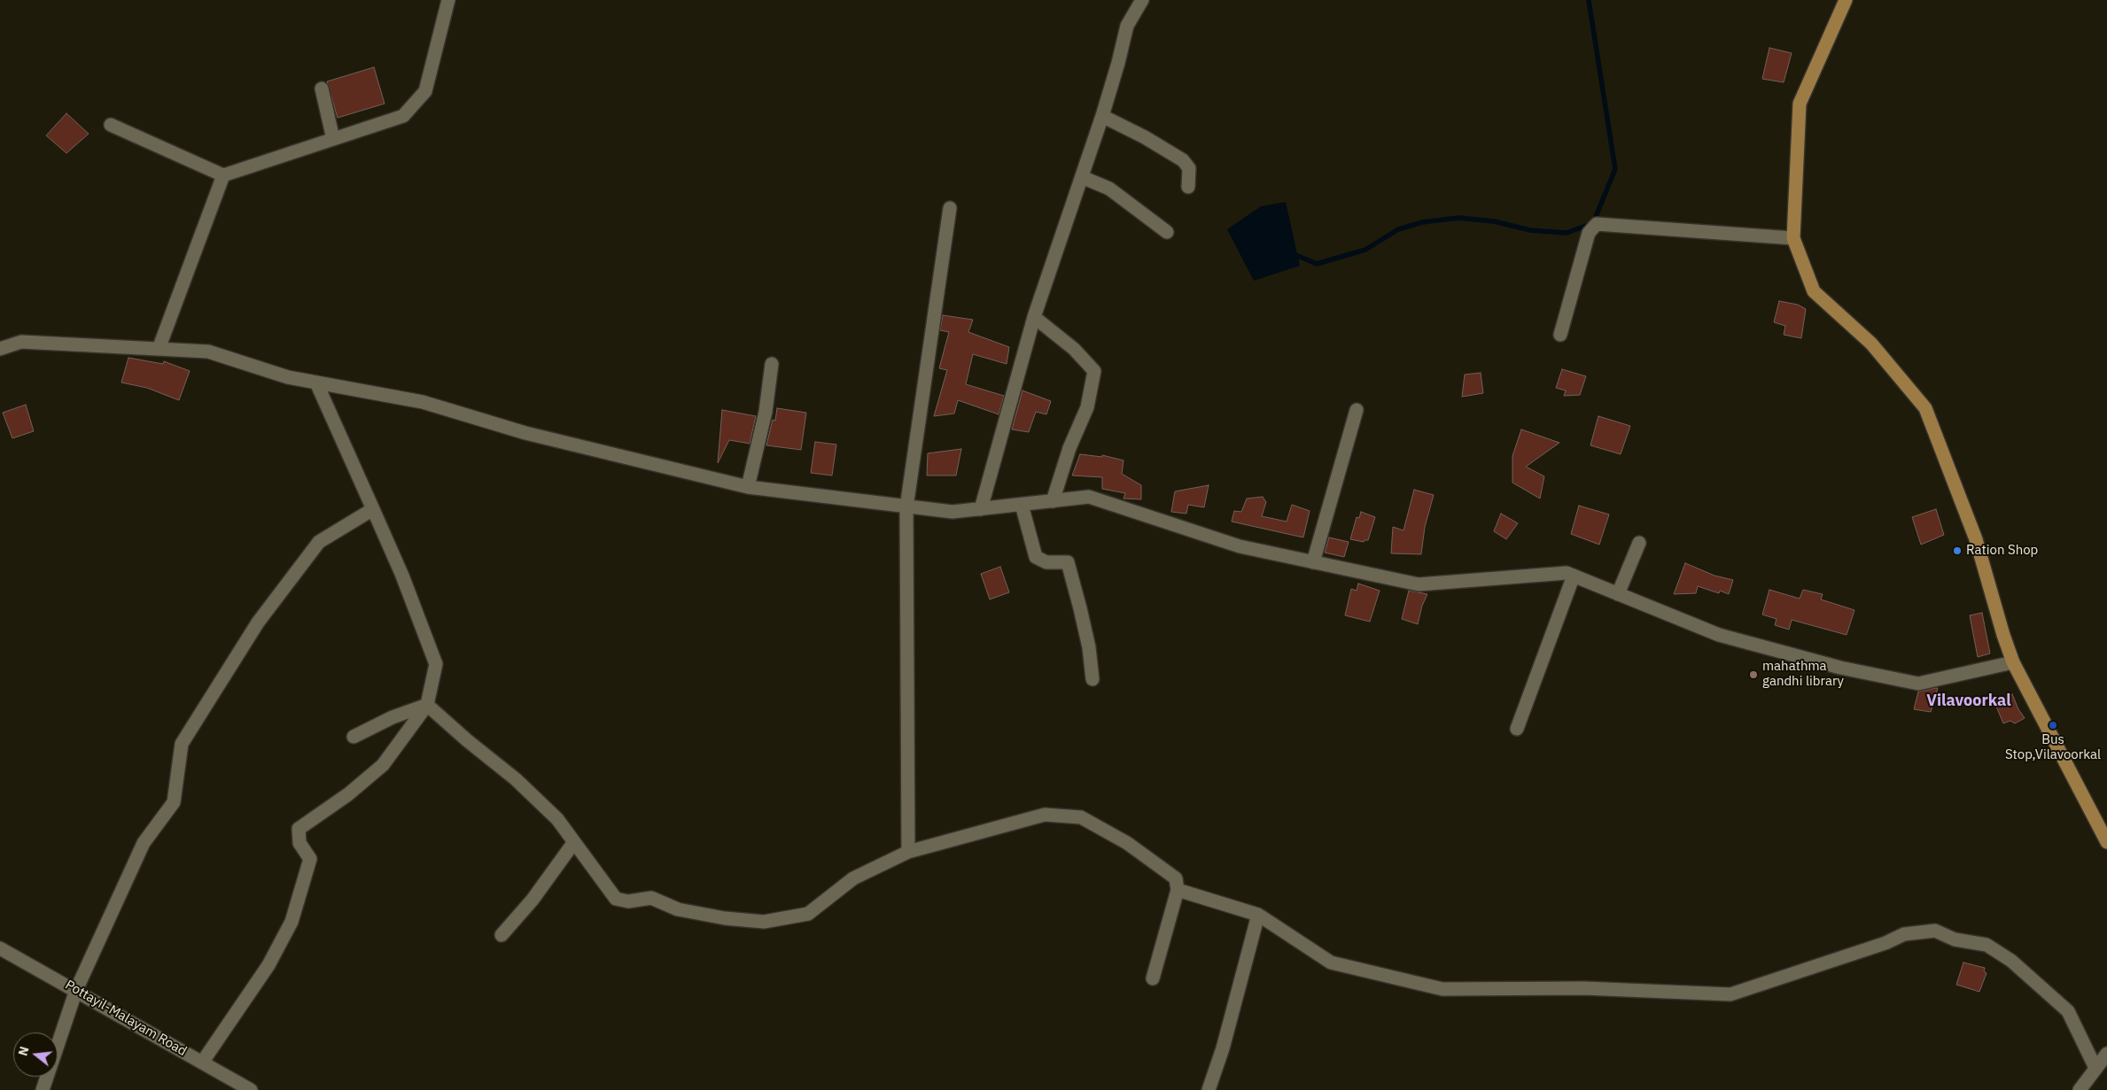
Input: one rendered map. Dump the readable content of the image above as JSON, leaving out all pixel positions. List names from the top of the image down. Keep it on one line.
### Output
{"streets":{"street":["Pottayil-Malayam Road"]},"districts":["Vilavoorkal"],"places":["Ration Shop","mahathma gandhi library","Bus Stop,Vilavoorkal"],"north":"left"}
